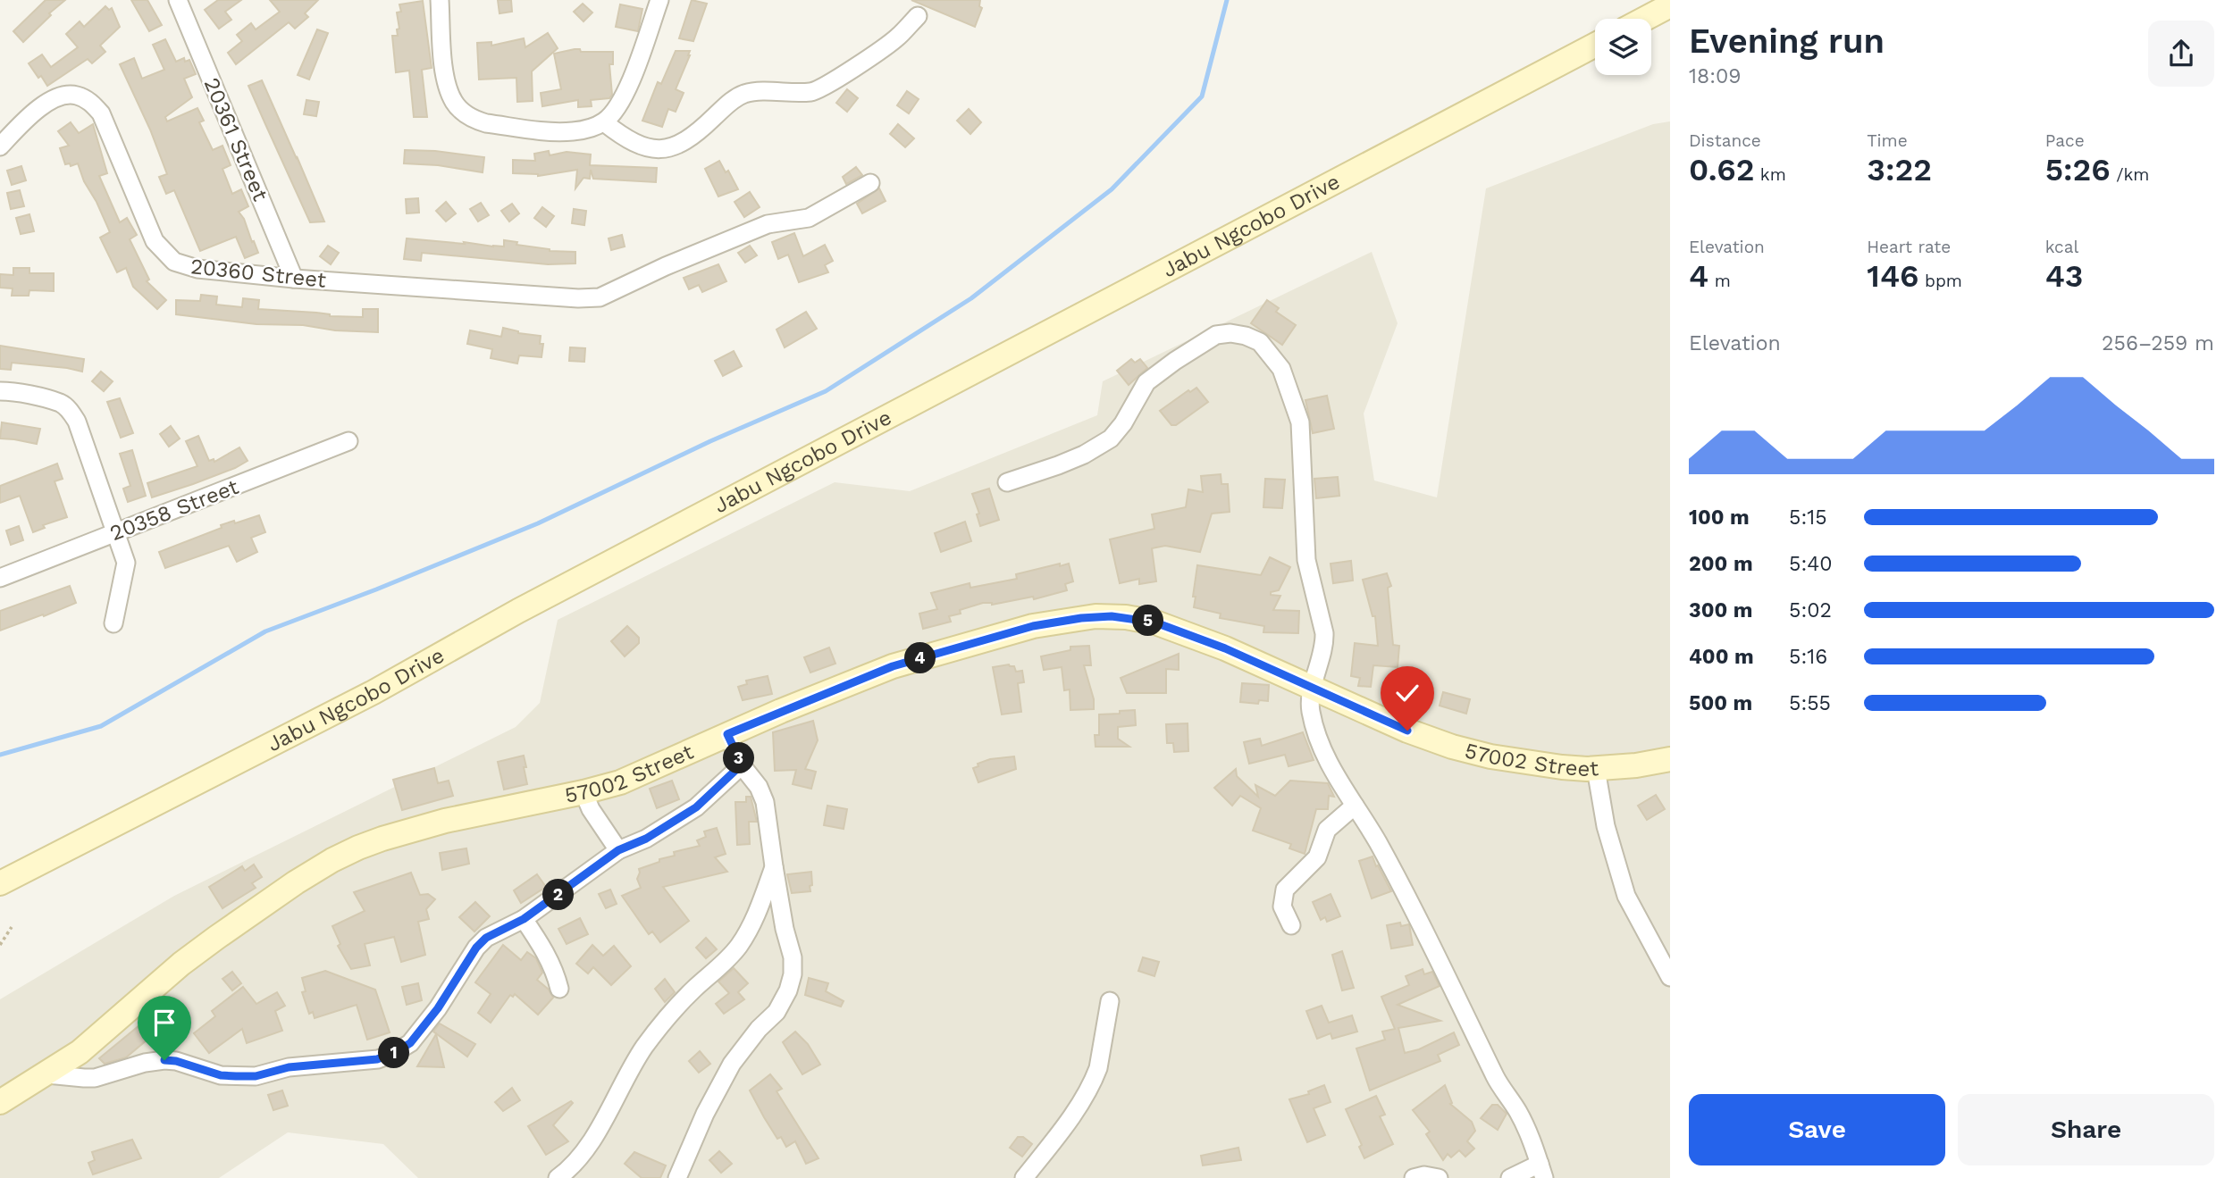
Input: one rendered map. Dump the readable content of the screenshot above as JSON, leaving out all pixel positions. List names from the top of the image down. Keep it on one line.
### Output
{"streets":{"main road":["Jabu Ngcobo Drive","57002 Street"],"street":["20361 Street","20360 Street","20358 Street"]},"crossings":[["20361 Street","20360 Street"]],"page":{"heading":["Evening run","18:09"],"stats":[["Distance","0.62 km"],["Time","3:22"],["Pace","5:26 /km"],["Elevation","4 m"],["Heart rate","146 bpm"],["kcal","43"]],"chart":["Elevation","256–259 m"],"list":[{"name":"100 m","note":"5:15"},{"name":"200 m","note":"5:40"},{"name":"300 m","note":"5:02"},{"name":"400 m","note":"5:16"},{"name":"500 m","note":"5:55"}],"pins":["5","4","3","2","1"],"buttons":["Save","Share"]}}
